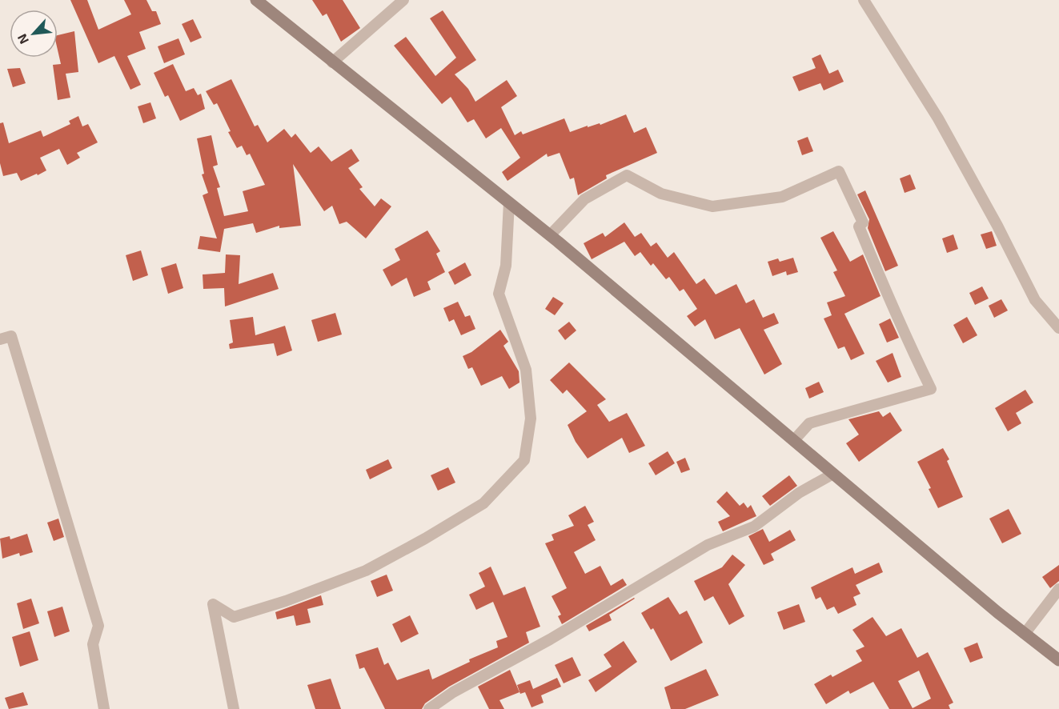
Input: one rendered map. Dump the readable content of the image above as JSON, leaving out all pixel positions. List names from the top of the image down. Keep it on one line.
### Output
{"north":"bottom left"}
